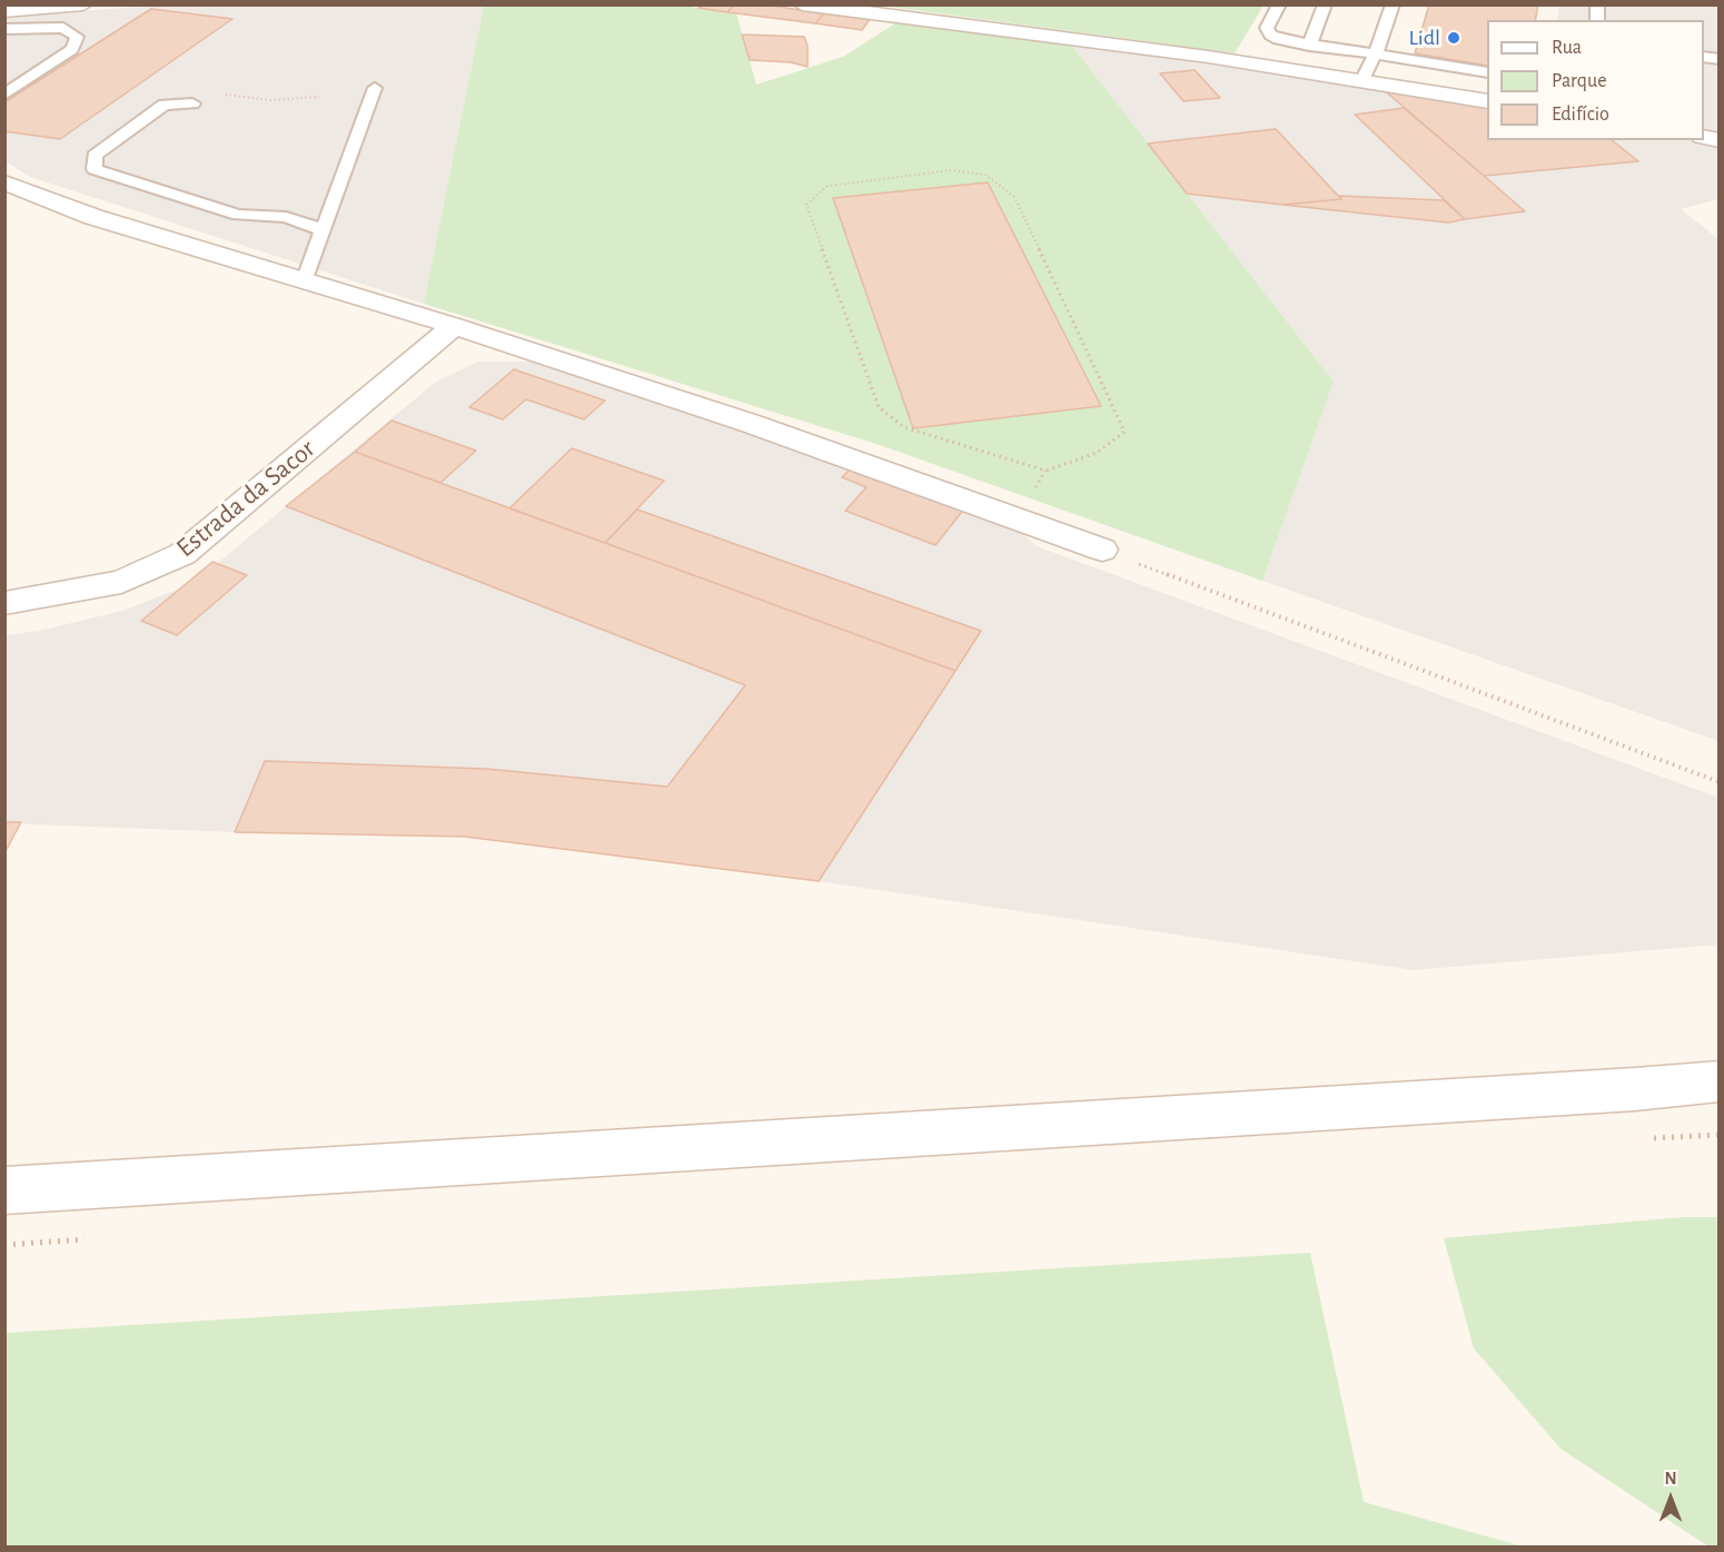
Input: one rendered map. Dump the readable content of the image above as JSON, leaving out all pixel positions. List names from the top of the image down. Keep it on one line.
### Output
{"streets":{"street":["Estrada da Sacor"]},"places":["Lidl"],"legend":["Rua","Parque","Edifício"],"north":"top"}
